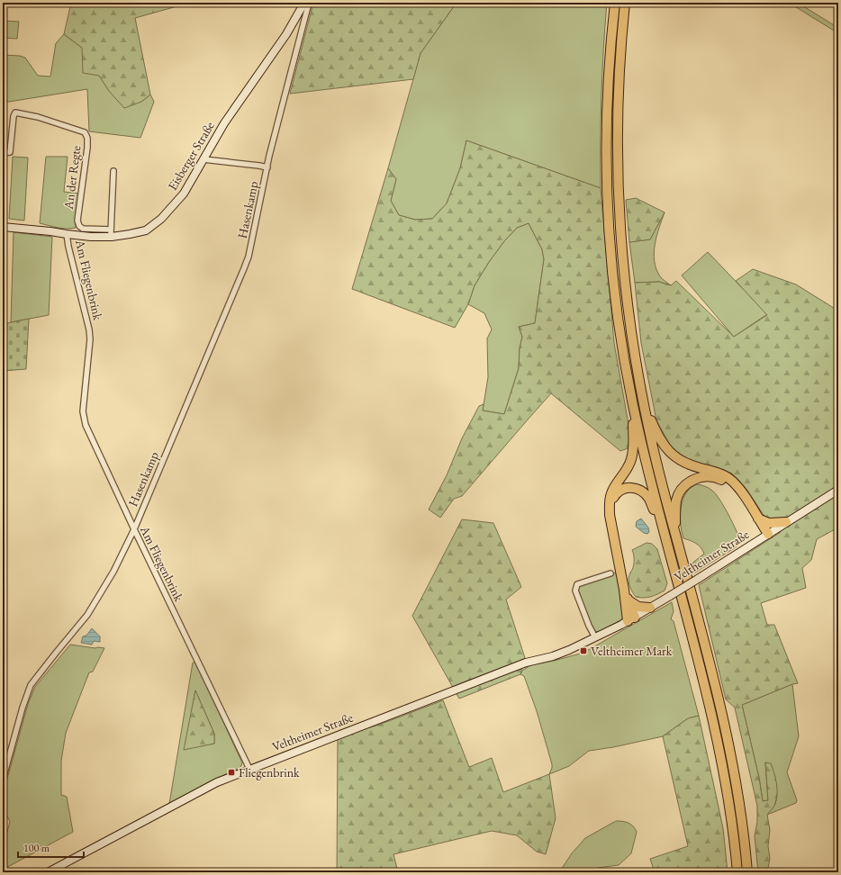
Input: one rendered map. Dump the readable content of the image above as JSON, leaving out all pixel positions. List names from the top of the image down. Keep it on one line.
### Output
{"streets":{"main road":["Eisberger Straße","Veltheimer Straße"],"street":["An der Regte","Hasenkamp","Am Fliegenbrink"]},"crossings":[["Eisberger Straße","An der Regte"],["Eisberger Straße","Hasenkamp"],["Eisberger Straße","Am Fliegenbrink"],["Hasenkamp","Am Fliegenbrink"],["Am Fliegenbrink","Veltheimer Straße"]],"places":{"transit":["Veltheimer Mark","Fliegenbrink"]},"scale_bar":"100 m"}
